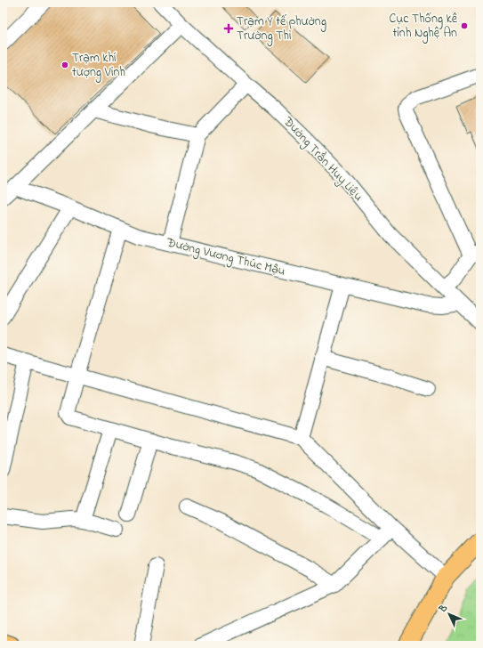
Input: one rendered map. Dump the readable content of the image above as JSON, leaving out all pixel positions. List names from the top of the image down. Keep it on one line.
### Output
{"streets":{"street":["Đường Trần Huy Liệu","Đường Vương Thúc Mậu"]},"crossings":[["Đường Trần Huy Liệu","Đường Vương Thúc Mậu"]],"places":{"other":["Cục Thống kê tỉnh Nghệ An","Trạm khí tượng Vinh"],"health":["Trạm Y tế phường Trường Thi"]},"north":"top left"}
